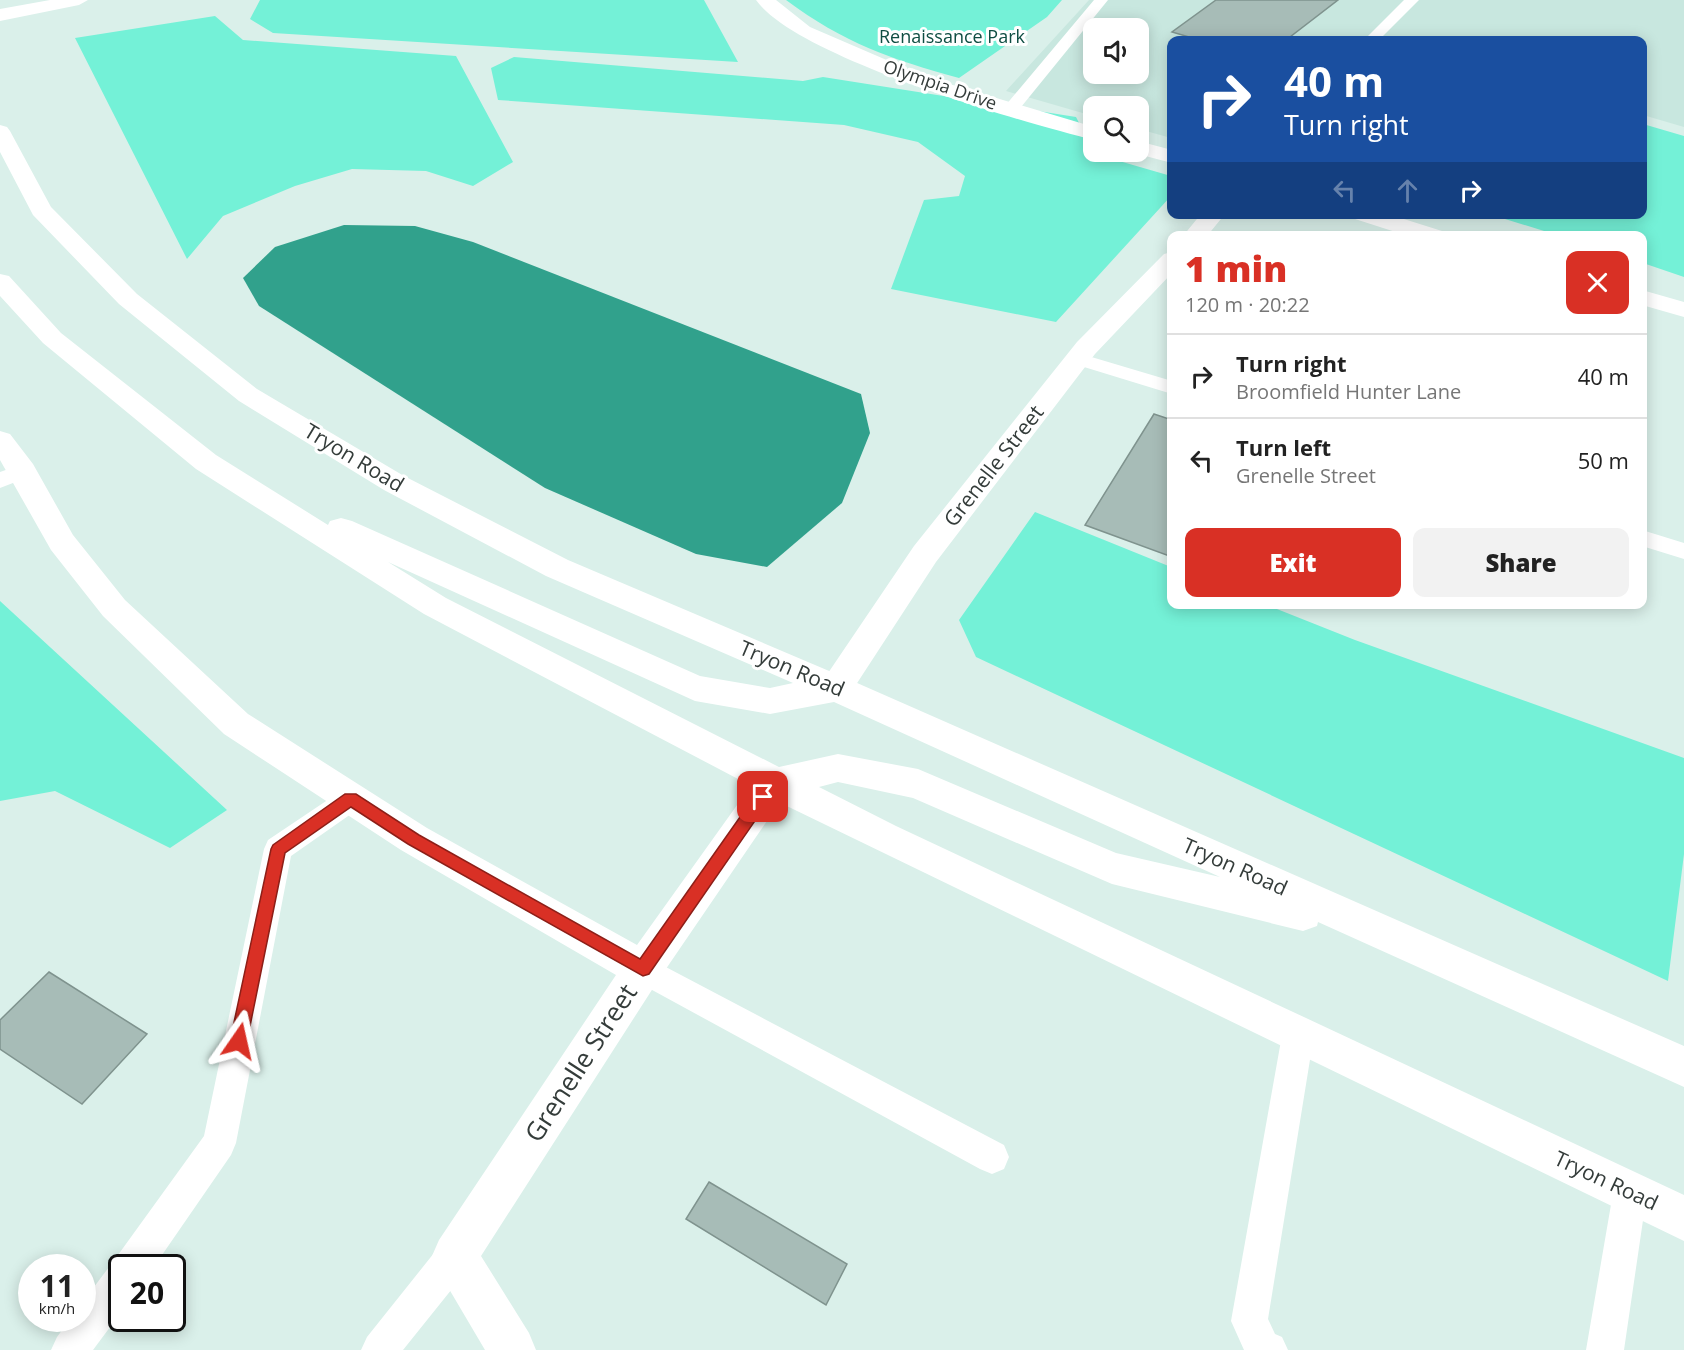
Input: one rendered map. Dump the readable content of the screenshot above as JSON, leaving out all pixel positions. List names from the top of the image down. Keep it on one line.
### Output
{"streets":{"main road":["Olympia Drive","Tryon Road","Grenelle Street"]},"crossings":[["Tryon Road","Grenelle Street"]],"parks":["Renaissance Park"],"page":{"turn":["40 m","Turn right"],"heading":["1 min","120 m · 20:22"],"list":[{"name":"Turn right","note":"Broomfield Hunter Lane","value":"40 m"},{"name":"Turn left","note":"Grenelle Street","value":"50 m"}],"buttons":["Exit","Share"],"speed":"11 km/h","limit":"20"}}
